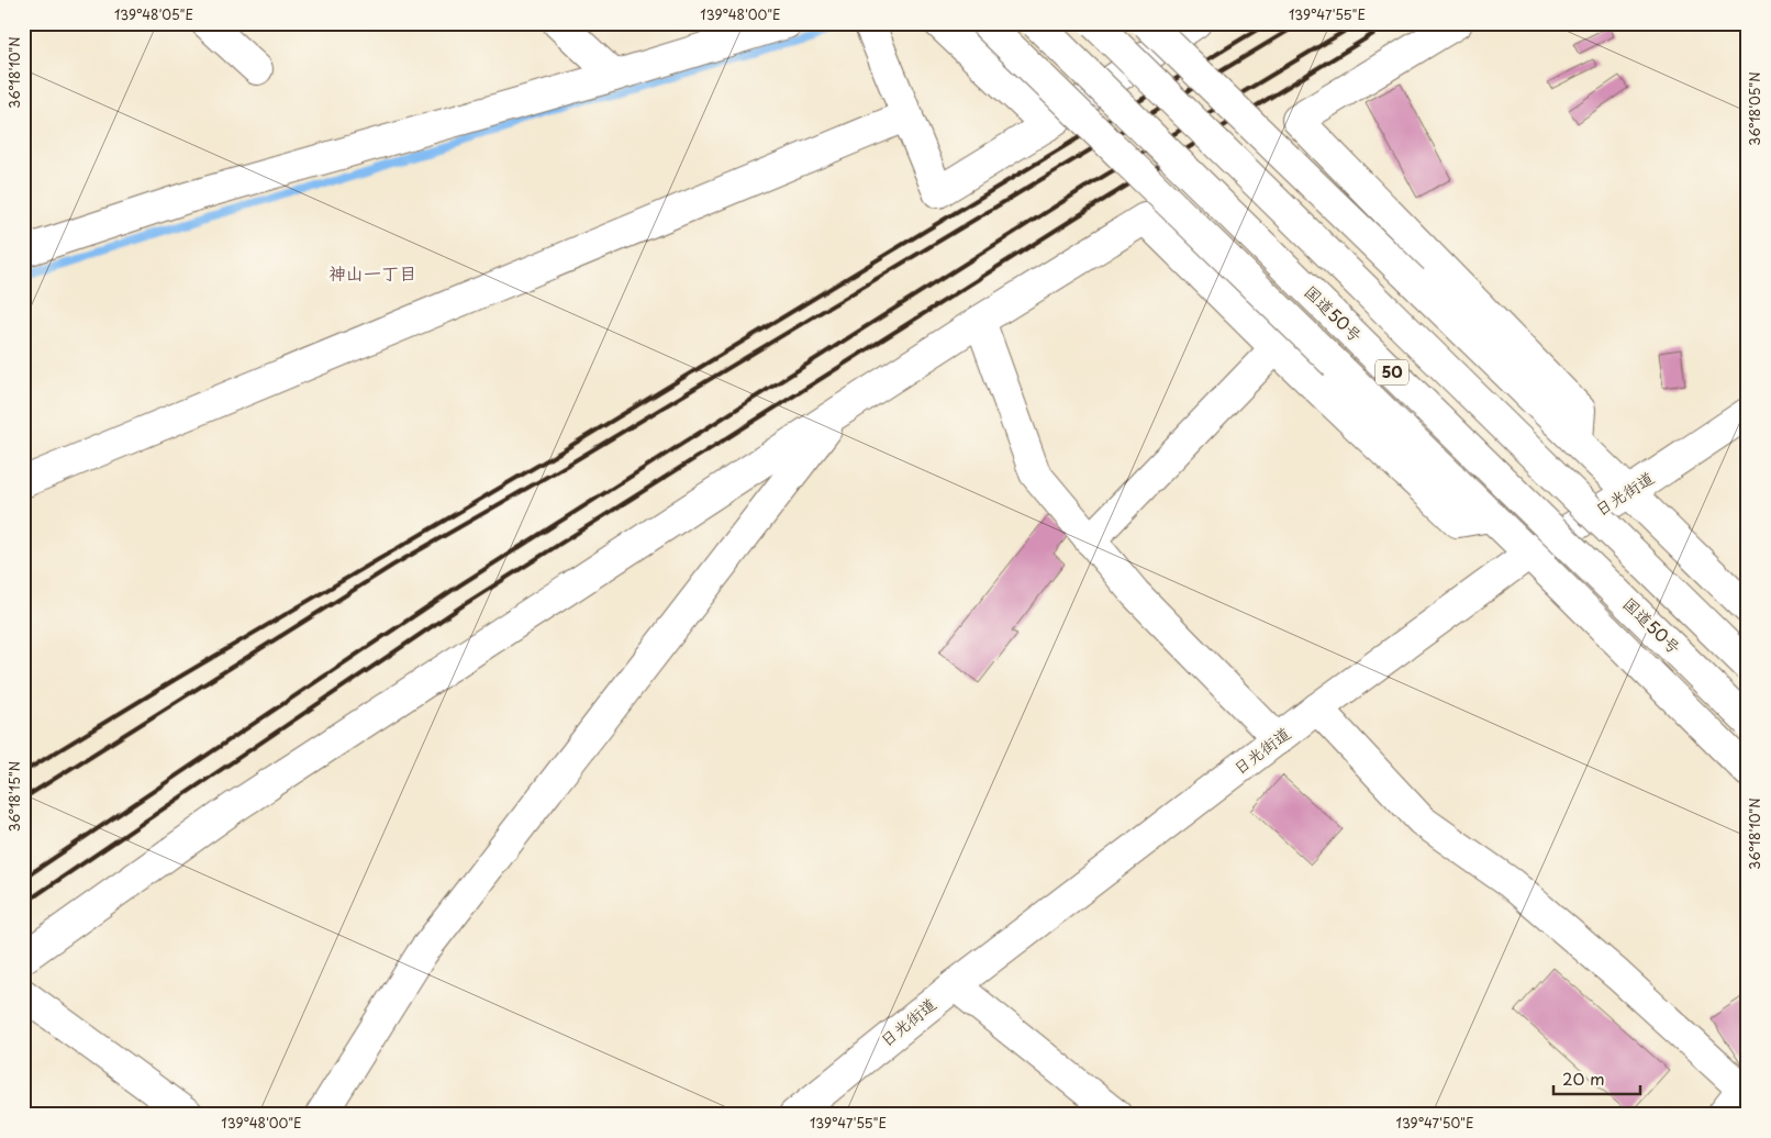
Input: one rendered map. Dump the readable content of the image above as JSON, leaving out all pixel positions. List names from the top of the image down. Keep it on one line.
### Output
{"streets":{"main road":["国道50号","50","日光街道"]},"districts":["神山一丁目"],"scale_bar":"20 m","coordinates":["139°48'05\"E","139°48'00\"E","139°47'55\"E","36°18'10\"N","36°18'05\"N","36°18'15\"N","139°47'50\"E"]}
